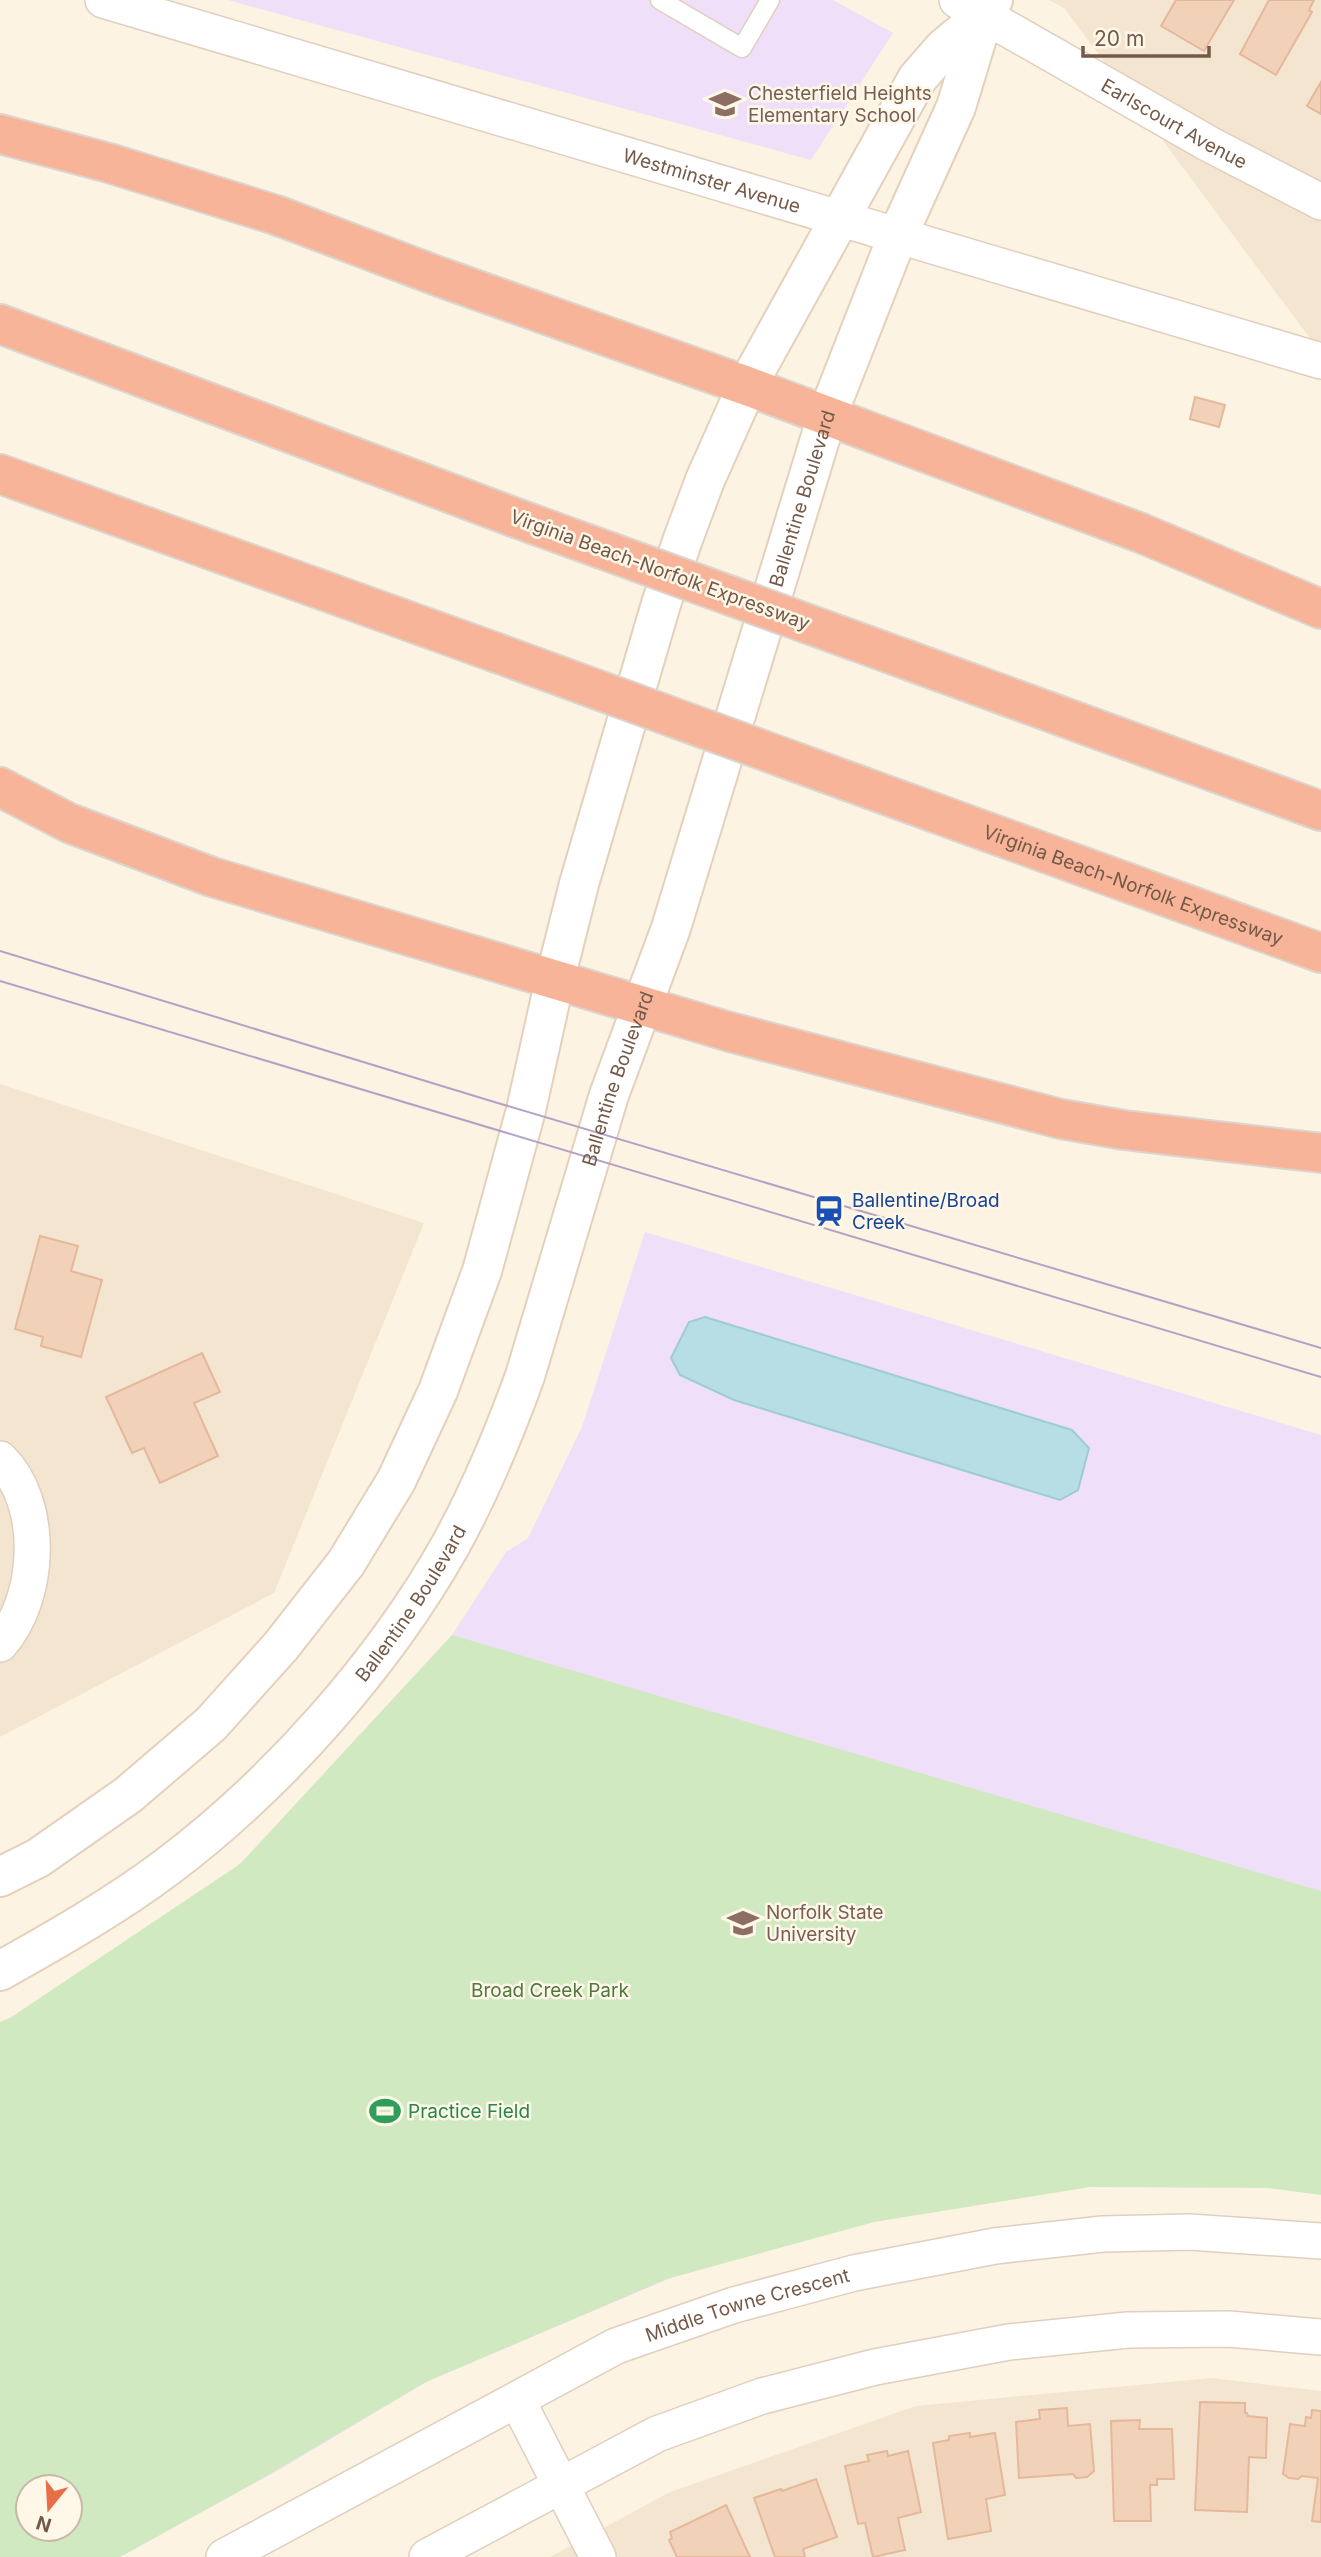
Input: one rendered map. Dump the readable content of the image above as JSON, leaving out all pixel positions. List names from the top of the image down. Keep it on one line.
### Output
{"streets":{"highway":["Virginia Beach-Norfolk Expressway"],"main road":["Ballentine Boulevard"],"street":["Earlscourt Avenue","Westminster Avenue","Middle Towne Crescent"]},"crossings":[["Earlscourt Avenue","Ballentine Boulevard"],["Westminster Avenue","Ballentine Boulevard"]],"parks":["Broad Creek Park"],"places":{"school or university":["Chesterfield Heights Elementary School","Norfolk State University"],"station":["Ballentine/Broad Creek"],"sports":["Practice Field"]},"scale_bar":"20 m","north":"bottom"}
